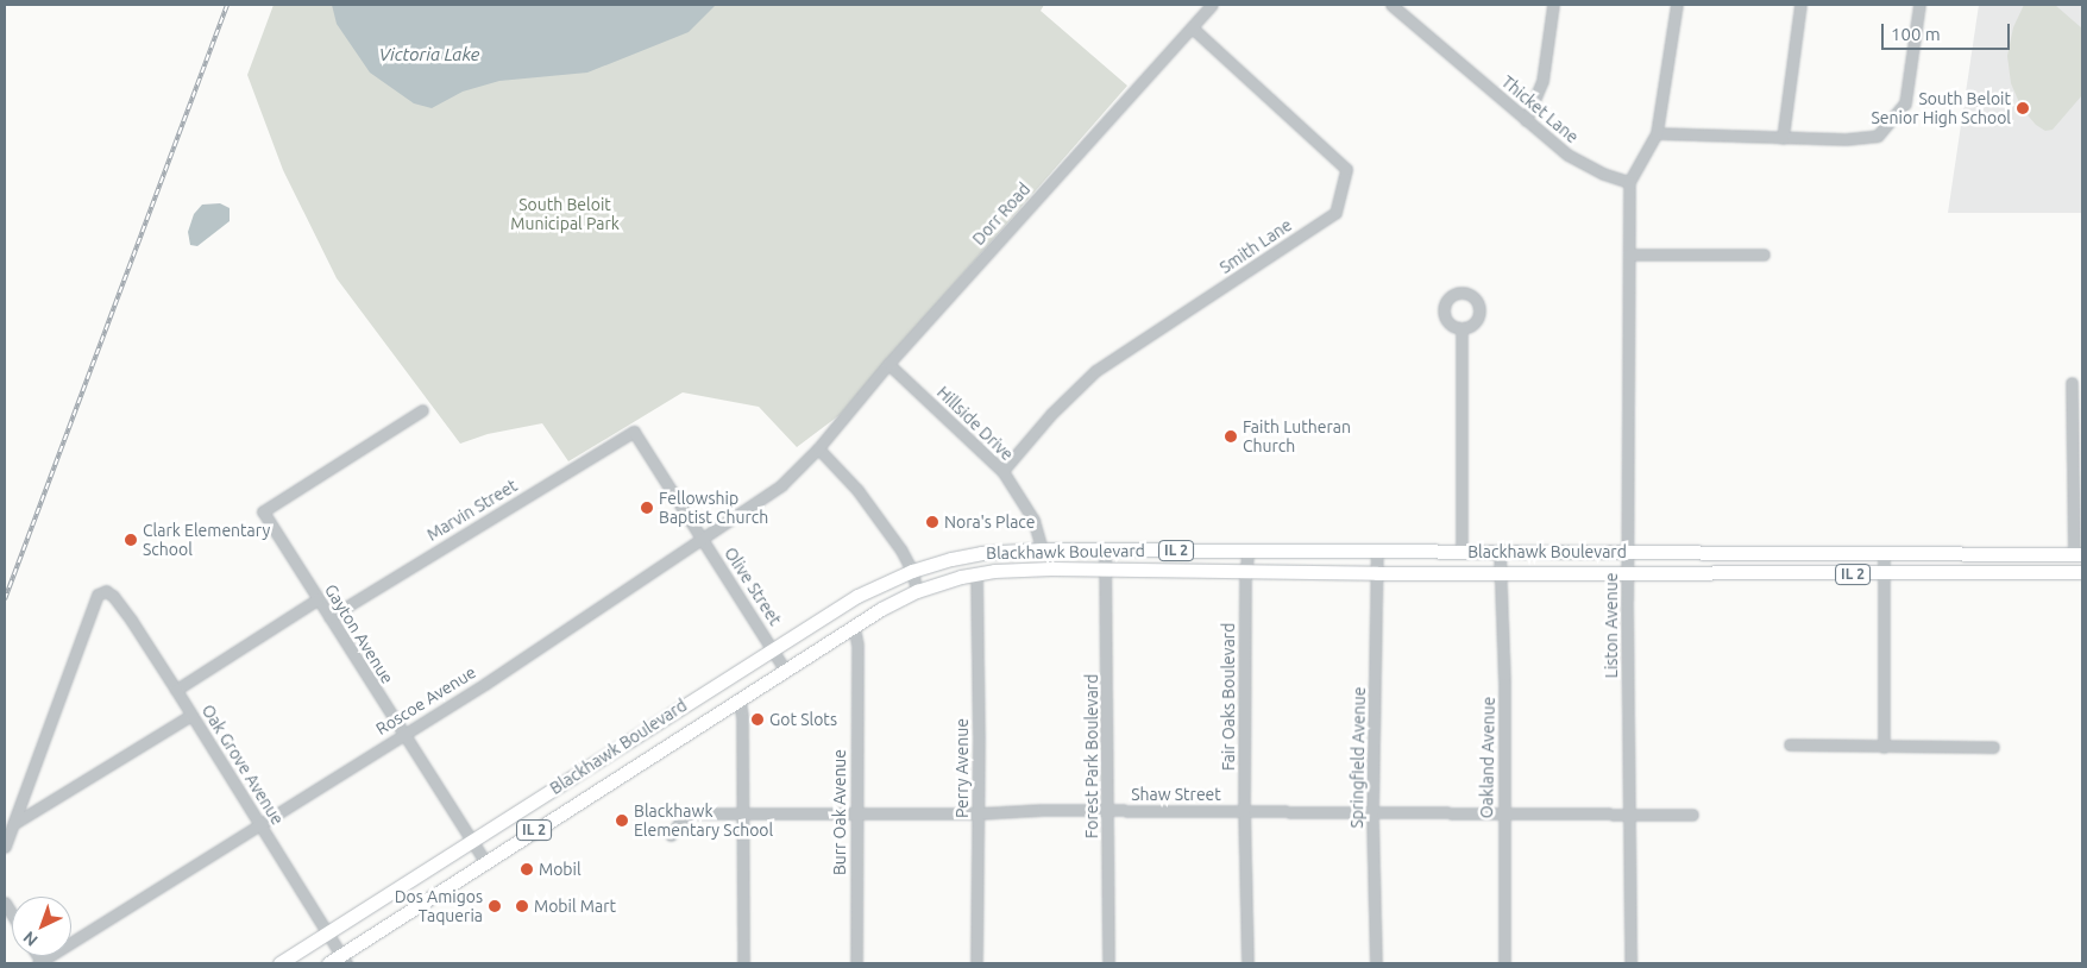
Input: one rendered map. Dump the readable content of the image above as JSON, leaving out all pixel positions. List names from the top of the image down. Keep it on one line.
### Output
{"streets":{"main road":["IL 2","Blackhawk Boulevard"],"street":["Thicket Lane","Dorr Road","Smith Lane","Hillside Drive","Marvin Street","Olive Street","Liston Avenue","Gayton Avenue","Fair Oaks Boulevard","Roscoe Avenue","Forest Park Boulevard","Springfield Avenue","Oakland Avenue","Oak Grove Avenue","Perry Avenue","Shaw Street","Burr Oak Avenue"]},"crossings":[["Thicket Lane","Liston Avenue"],["Dorr Road","Smith Lane"],["Dorr Road","Hillside Drive"],["Dorr Road","Roscoe Avenue"],["Smith Lane","Hillside Drive"],["Hillside Drive","Blackhawk Boulevard"],["Marvin Street","Olive Street"],["Marvin Street","Gayton Avenue"],["Blackhawk Boulevard","Olive Street"],["Blackhawk Boulevard","Liston Avenue"],["Blackhawk Boulevard","Gayton Avenue"],["Blackhawk Boulevard","Fair Oaks Boulevard"],["Blackhawk Boulevard","Forest Park Boulevard"],["Blackhawk Boulevard","Springfield Avenue"],["Blackhawk Boulevard","Oakland Avenue"],["Blackhawk Boulevard","Oak Grove Avenue"],["Blackhawk Boulevard","Perry Avenue"],["Blackhawk Boulevard","Burr Oak Avenue"],["Olive Street","Roscoe Avenue"],["Liston Avenue","Shaw Street"],["Gayton Avenue","Roscoe Avenue"],["Fair Oaks Boulevard","Shaw Street"],["Roscoe Avenue","Oak Grove Avenue"],["Forest Park Boulevard","Shaw Street"],["Springfield Avenue","Shaw Street"],["Oakland Avenue","Shaw Street"],["Perry Avenue","Shaw Street"],["Shaw Street","Burr Oak Avenue"]],"water":["Victoria Lake"],"parks":["South Beloit Municipal Park"],"places":["South Beloit Senior High School","Faith Lutheran Church","Fellowship Baptist Church","Nora's Place","Clark Elementary School","Got Slots","Blackhawk Elementary School","Mobil","Dos Amigos Taqueria","Mobil Mart"],"scale_bar":"100 m","north":"bottom left"}
